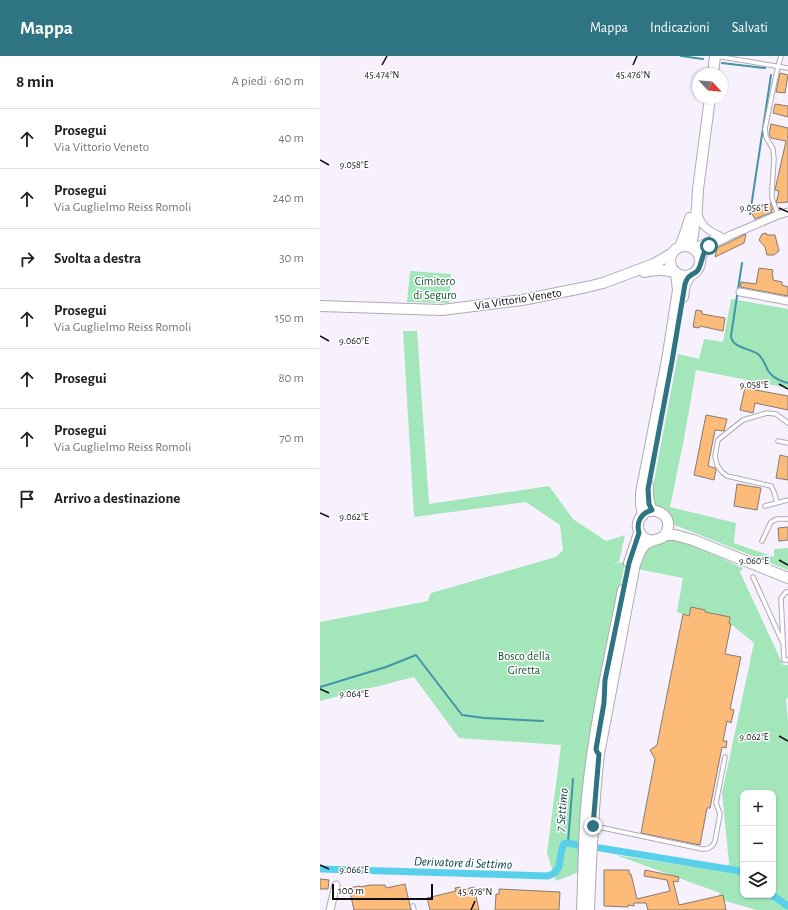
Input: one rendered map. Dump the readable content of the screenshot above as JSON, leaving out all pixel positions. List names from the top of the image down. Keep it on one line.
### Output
{"streets":{"street":["Via Vittorio Veneto"]},"water":["7 Settimo","Derivatore di Settimo"],"parks":["Cimitero di Seguro","Bosco della Giretta"],"scale_bar":"100 m","north":"bottom right","page":{"header":"Mappa","nav":["Mappa","Indicazioni","Salvati"],"heading":["8 min","A piedi · 610 m"],"list":[["Prosegui","Via Vittorio Veneto","40 m"],["Prosegui","Via Guglielmo Reiss Romoli","240 m"],["Svolta a destra","30 m"],["Prosegui","Via Guglielmo Reiss Romoli","150 m"],["Prosegui","80 m"],["Prosegui","Via Guglielmo Reiss Romoli","70 m"],"Arrivo a destinazione"],"map_buttons":["+","−"],"scale":"100 m"},"coordinates":["45.474°N","45.476°N","9.058°E","9.056°E","9.060°E","9.062°E","9.064°E","9.066°E","45.478°N"]}
